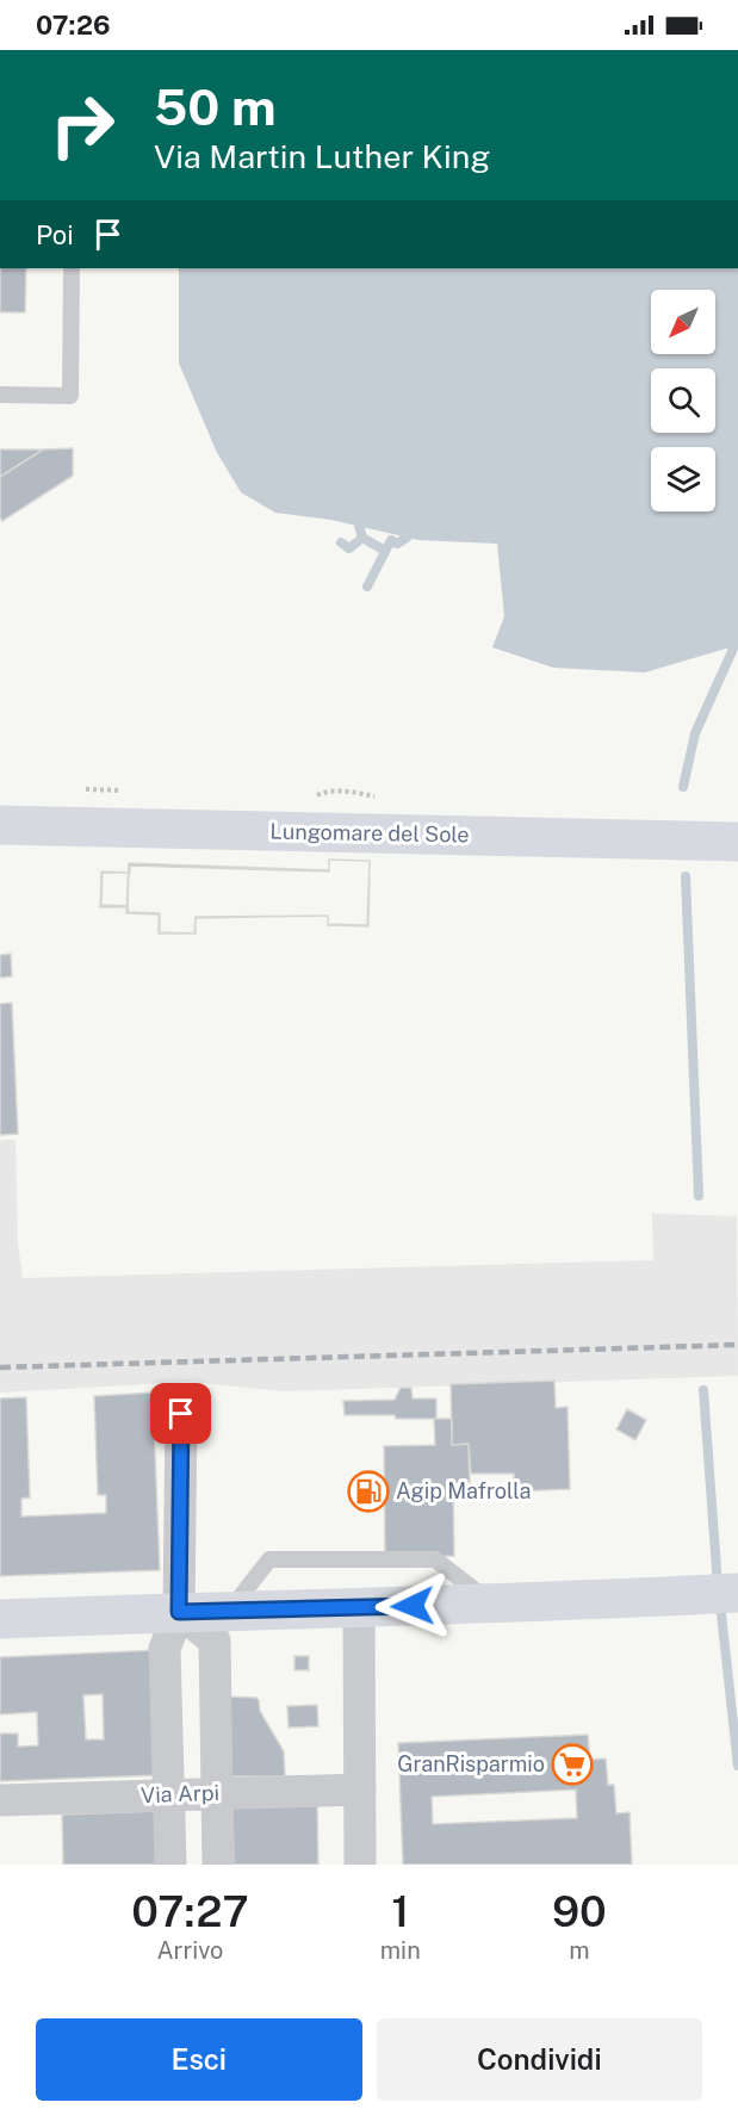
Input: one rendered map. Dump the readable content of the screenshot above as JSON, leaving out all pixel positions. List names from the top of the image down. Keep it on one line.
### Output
{"streets":{"main road":["Lungomare del Sole"],"street":["Via Arpi"]},"places":{"fuel station":["Agip Mafrolla"],"supermarket":["GranRisparmio"]},"north":"bottom left","page":{"status":"07:26","turn":["50 m","Via Martin Luther King"],"then":"Poi","eta":["07:27","Arrivo","1","min","90","m"],"buttons":["Esci","Condividi"]}}
